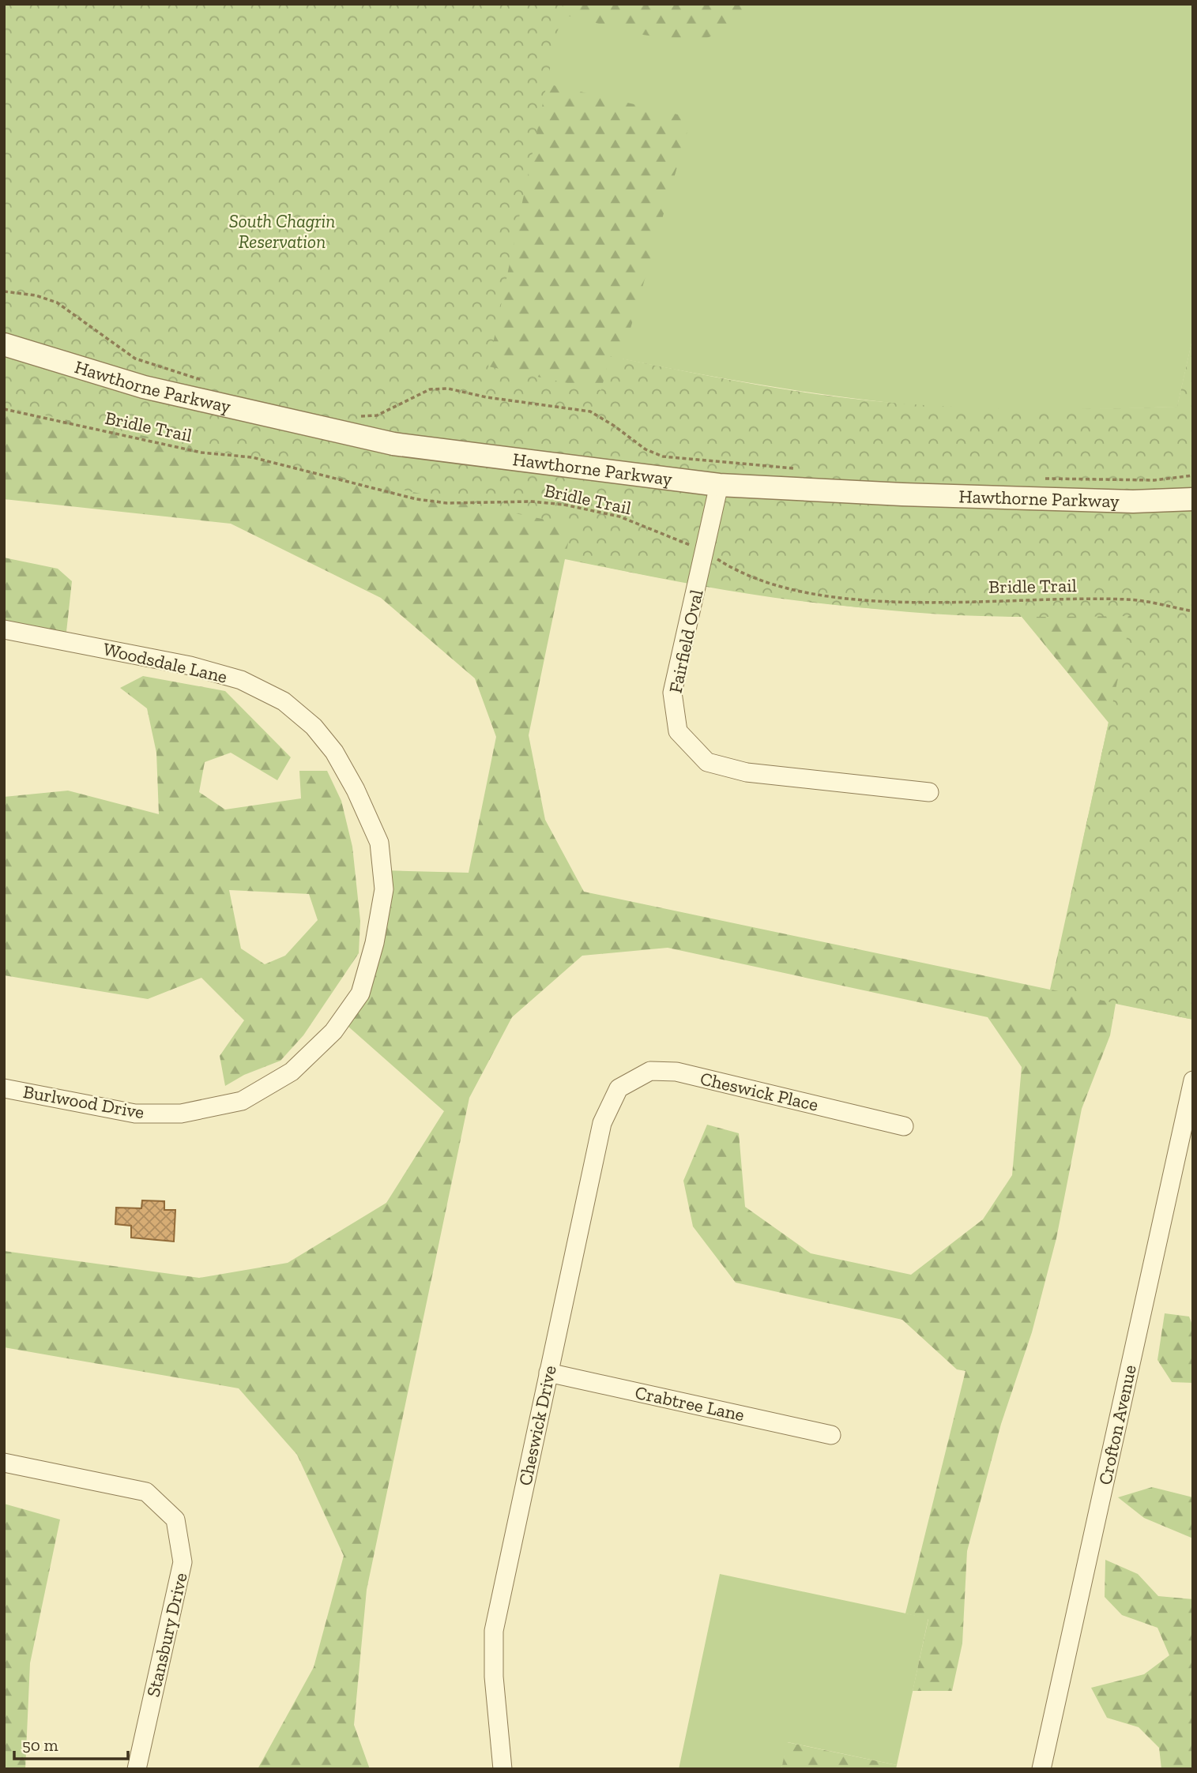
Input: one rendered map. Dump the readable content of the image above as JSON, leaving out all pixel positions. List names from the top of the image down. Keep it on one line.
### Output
{"streets":{"street":["Hawthorne Parkway","Fairfield Oval","Woodsdale Lane","Cheswick Place","Burlwood Drive","Crabtree Lane","Crofton Avenue","Cheswick Drive","Stansbury Drive"],"path":["Bridle Trail"]},"crossings":[["Hawthorne Parkway","Fairfield Oval"],["Bridle Trail","Fairfield Oval"],["Woodsdale Lane","Burlwood Drive"],["Cheswick Place","Cheswick Drive"],["Crabtree Lane","Cheswick Drive"]],"parks":["South Chagrin Reservation"],"scale_bar":"50 m"}
